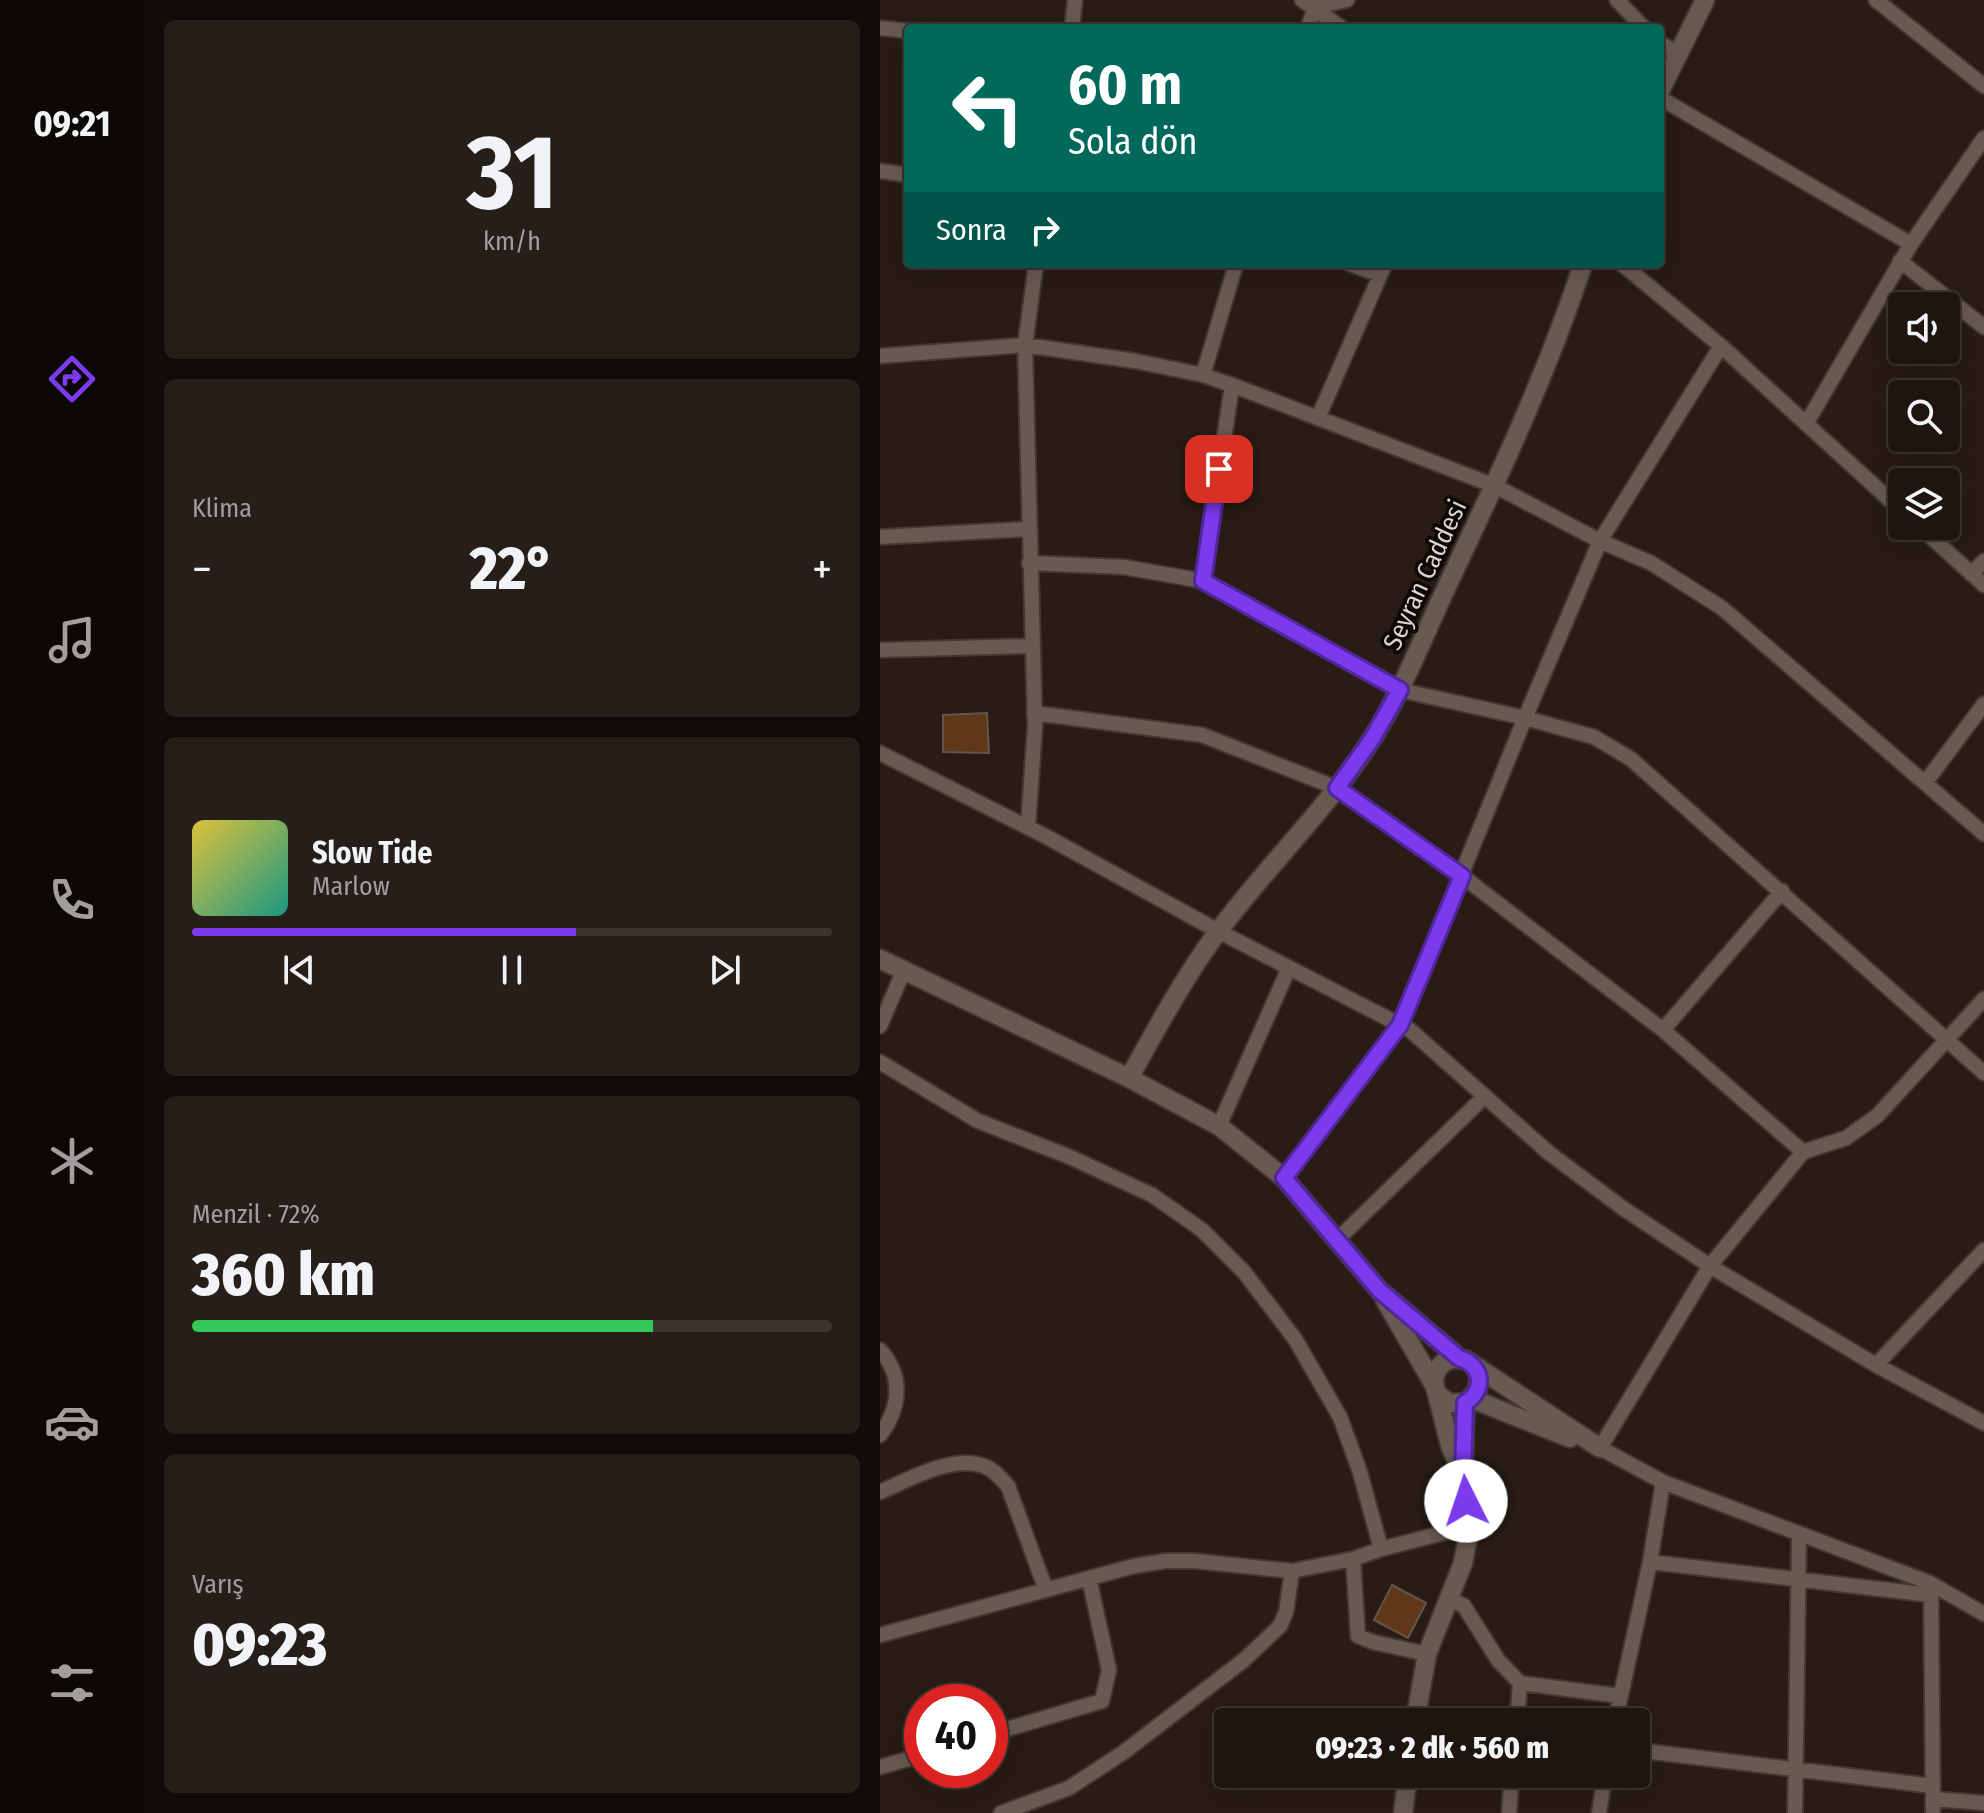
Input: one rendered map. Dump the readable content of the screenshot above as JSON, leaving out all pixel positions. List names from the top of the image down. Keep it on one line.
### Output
{"streets":{"street":["Seyran Caddesi"]},"page":{"tabs":"09:21","tile":[["31","km/h"],"Klima",["Menzil · 72%","360 km"],["Varış","09:23"]],"turn":["60 m","Sola dön"],"then":"Sonra","heat":["−","22°","+"],"song":["Slow Tide","Marlow"],"limit":"40","trip":"09:23 · 2 dk · 560 m"}}
